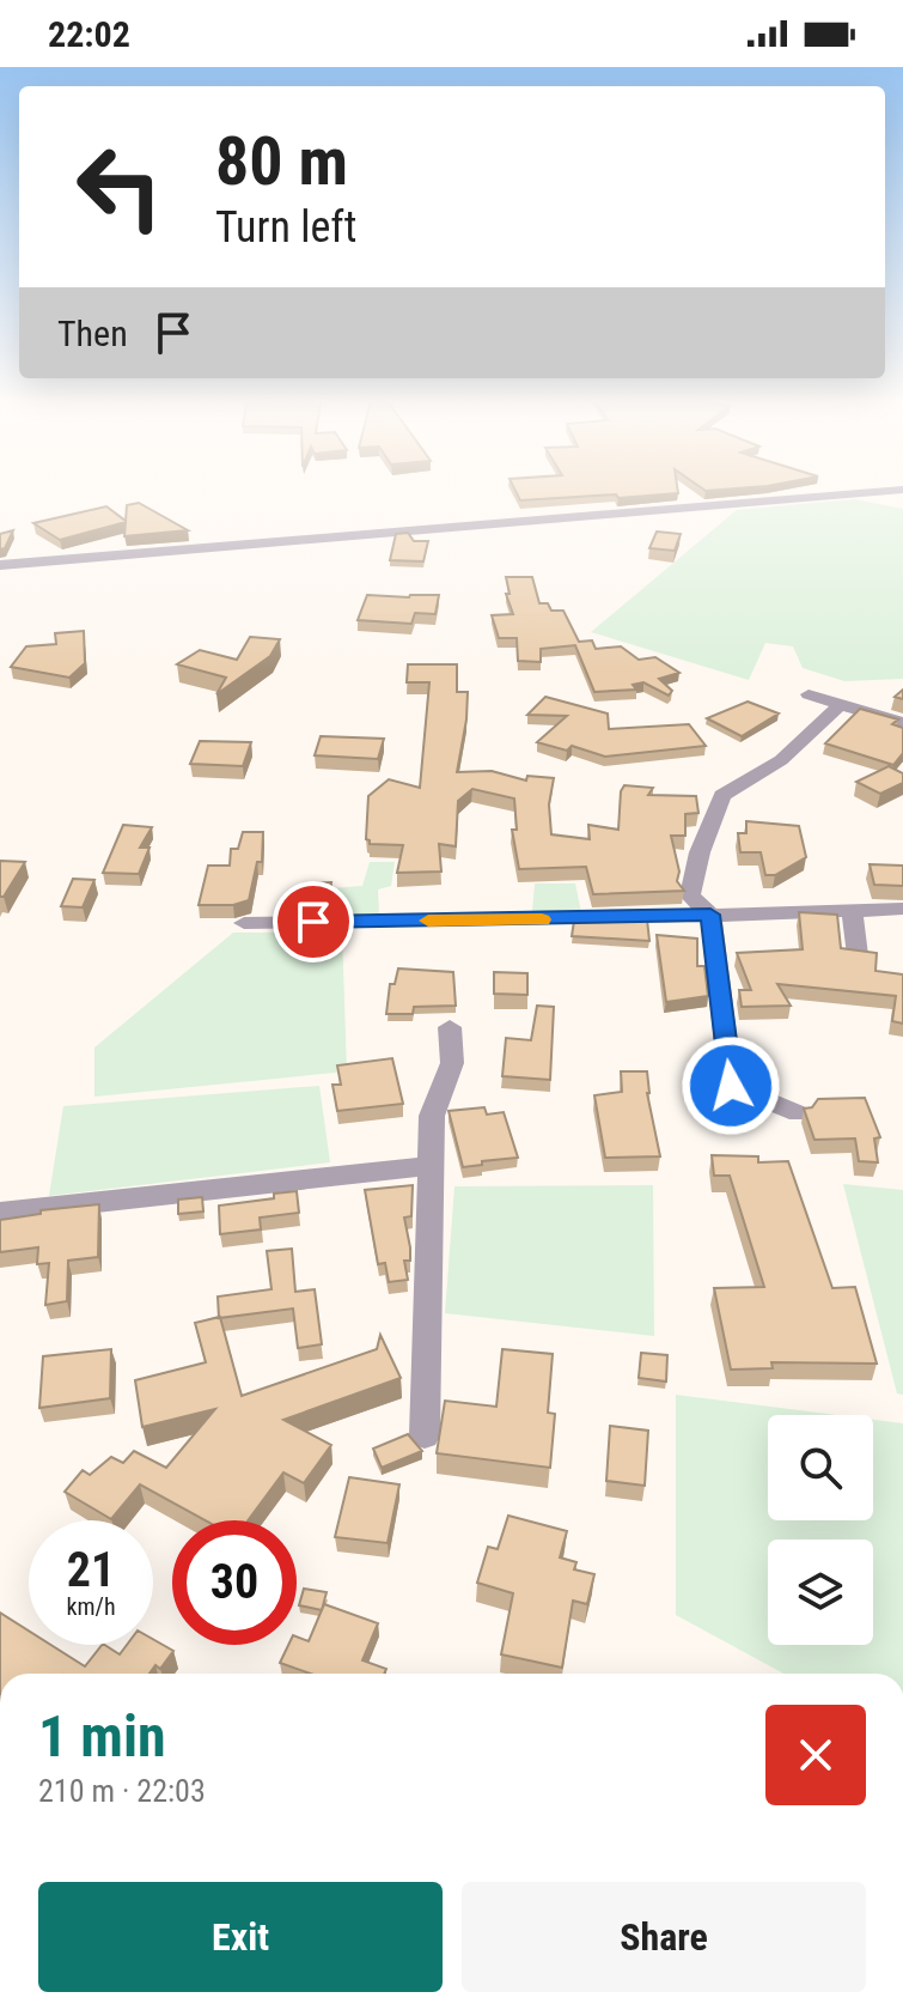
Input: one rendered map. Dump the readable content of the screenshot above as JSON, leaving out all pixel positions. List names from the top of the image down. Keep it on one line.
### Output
{"page":{"status":"22:02","turn":["80 m","Turn left"],"then":"Then","speed":"21 km/h","limit":"30","heading":["1 min","210 m · 22:03"],"buttons":["Exit","Share"]}}
